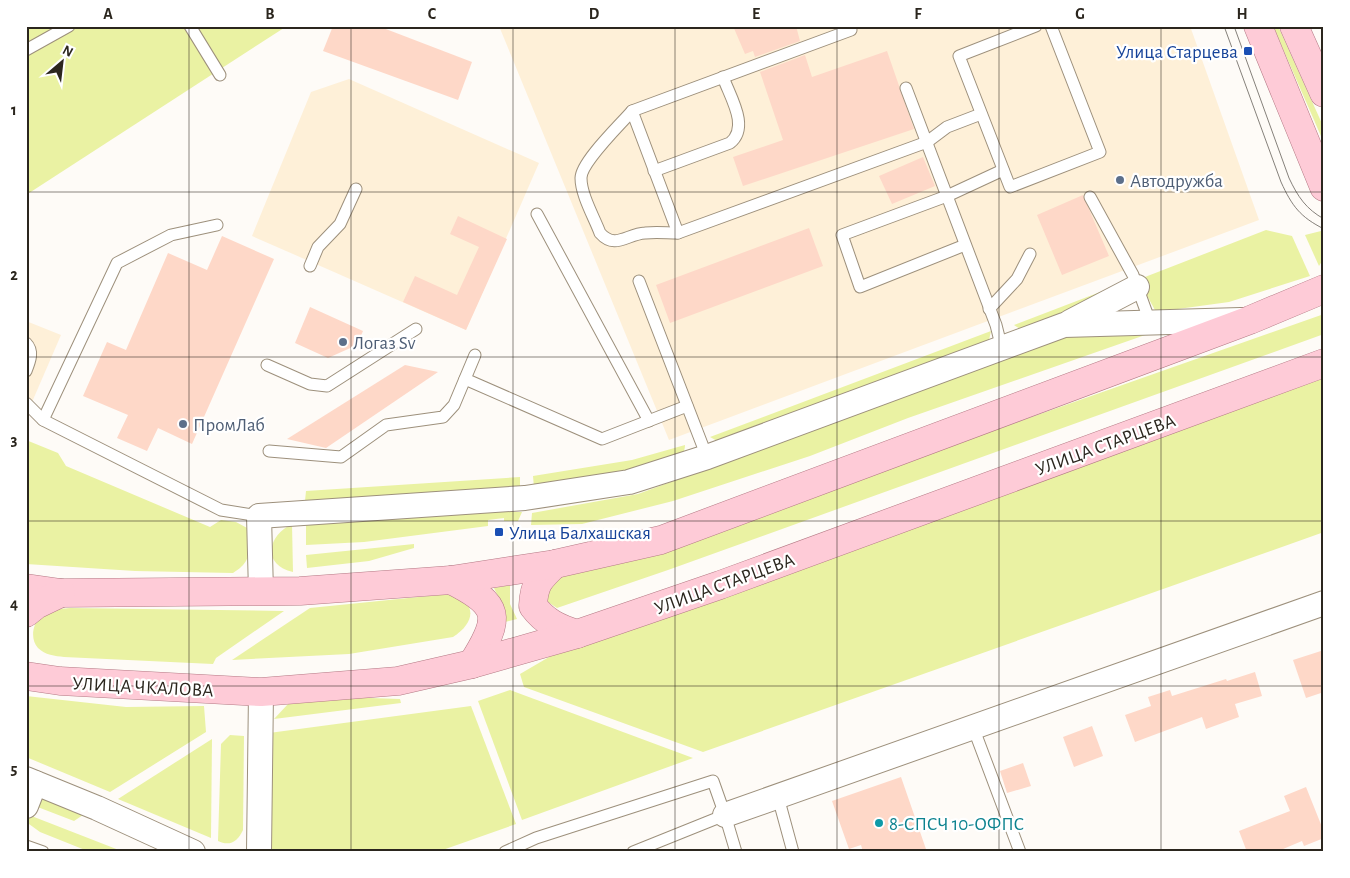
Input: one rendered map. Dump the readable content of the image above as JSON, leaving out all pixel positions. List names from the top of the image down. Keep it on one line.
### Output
{"streets":{"main road":["УЛИЦА СТАРЦЕВА","УЛИЦА ЧКАЛОВА"]},"crossings":[["УЛИЦА СТАРЦЕВА","УЛИЦА ЧКАЛОВА"]],"places":{"transit":["Улица Старцева","Улица Балхашская"],"other":["Автодружба","Логаз Sv","ПромЛаб","8-СПСЧ 10-ОФПС"]},"north":"top right","grid":{"columns":["A","B","C","D","E","F","G","H"],"rows":["1","2","3","4","5"]}}
